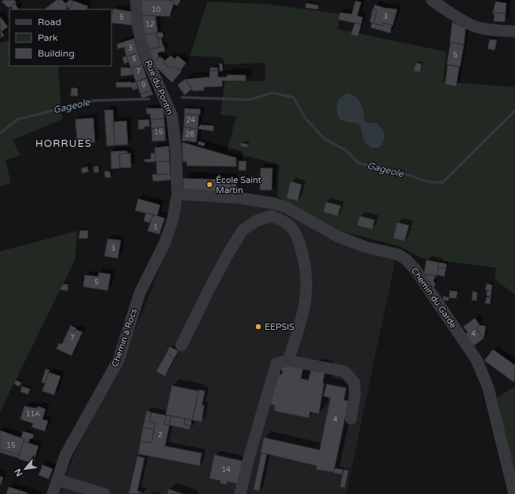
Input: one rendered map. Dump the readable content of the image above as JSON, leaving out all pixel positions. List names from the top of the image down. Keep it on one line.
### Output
{"streets":{"street":["Rue du Pontin","Chemin du Garde","Chemin à Rocs"]},"crossings":[["Rue du Pontin","Chemin du Garde"],["Rue du Pontin","Chemin à Rocs"],["Chemin du Garde","Chemin à Rocs"]],"districts":["HORRUES"],"water":["Gageole"],"places":["École Saint Martin","EEPSIS"],"house_numbers":["10","3","5","12","3","5","5","7","9","24","15","26","1","3","5","4","7","11A","4","2","15","14"],"legend":["Road","Park","Building"],"north":"bottom left"}
